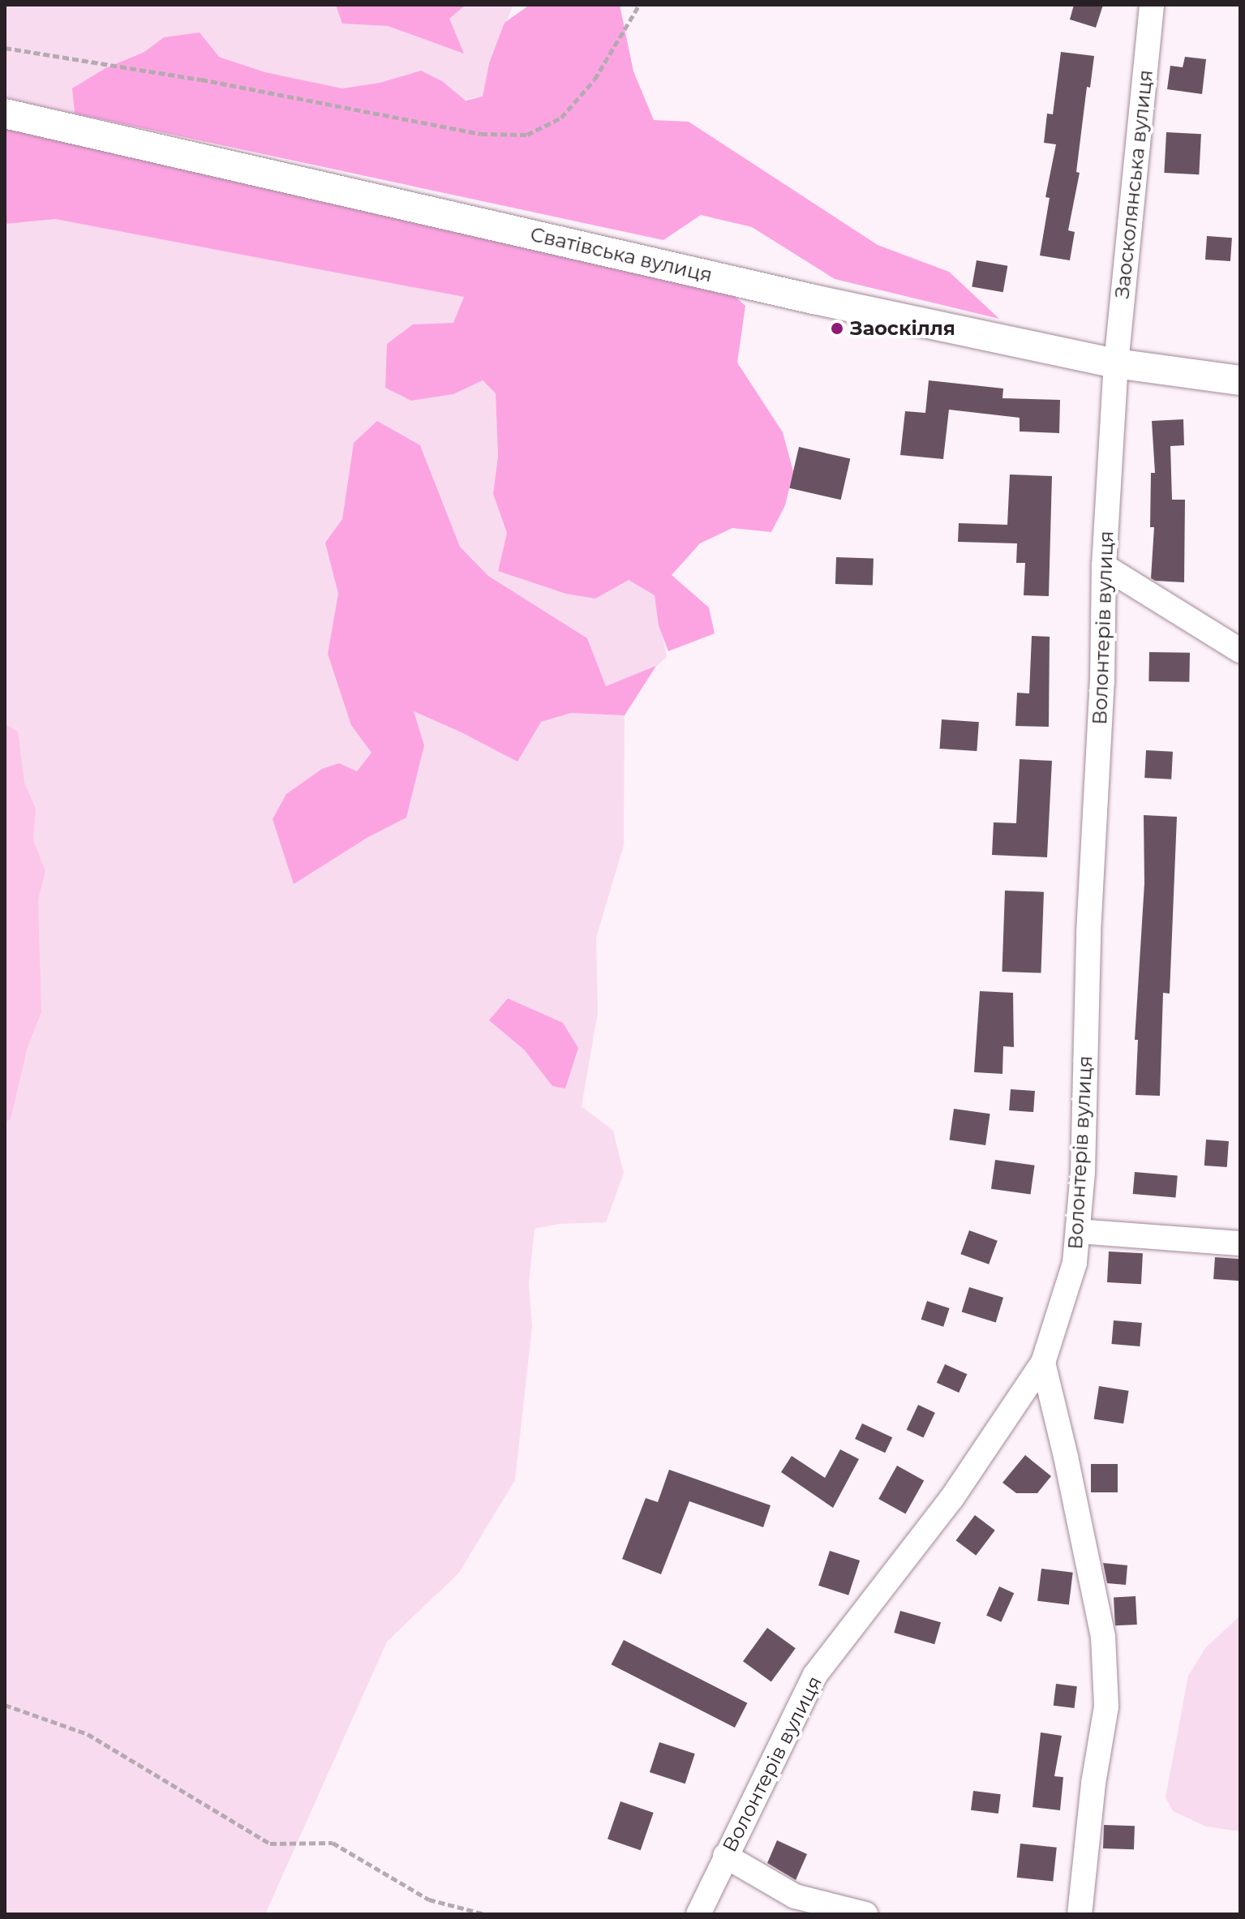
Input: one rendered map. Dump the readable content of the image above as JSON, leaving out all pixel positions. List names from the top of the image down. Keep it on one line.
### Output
{"streets":{"main road":["Сватівська вулиця"],"street":["Заосколянська вулиця","Волонтерів вулиця"]},"crossings":[["Заосколянська вулиця","Сватівська вулиця"],["Заосколянська вулиця","Волонтерів вулиця"],["Сватівська вулиця","Волонтерів вулиця"]],"places":["Заоскілля"]}
